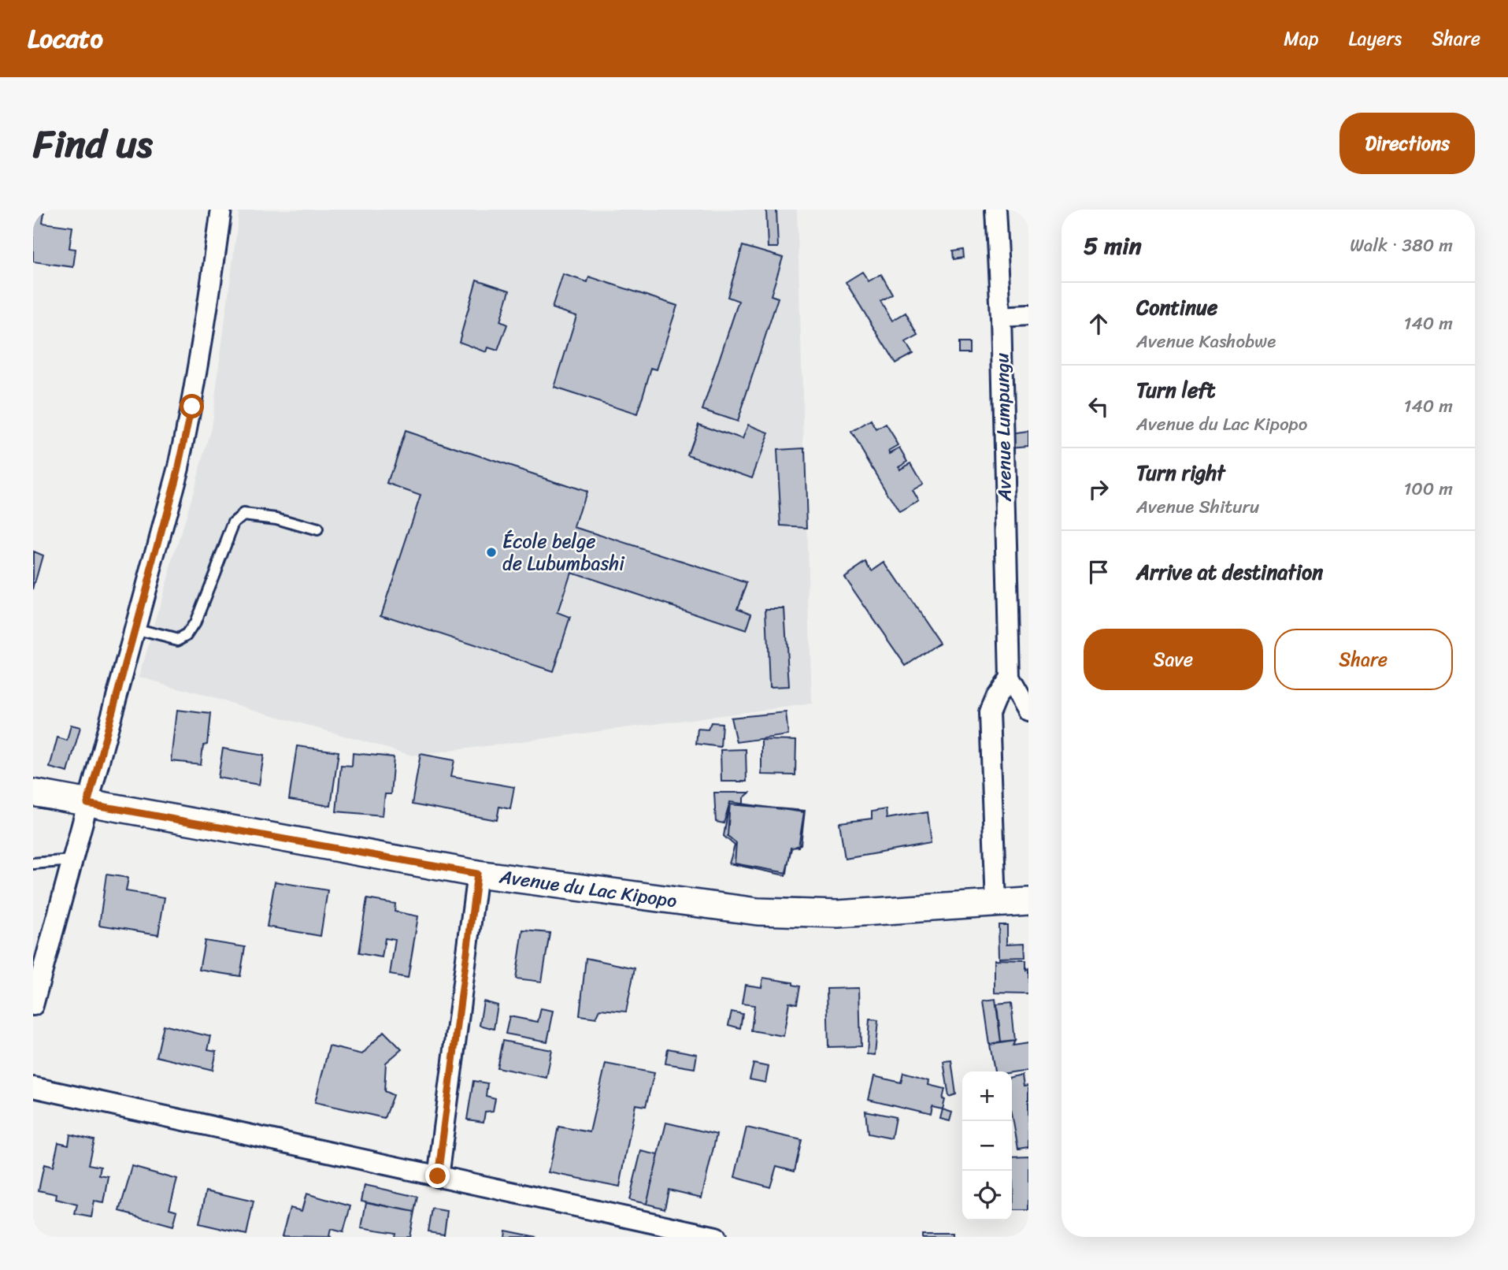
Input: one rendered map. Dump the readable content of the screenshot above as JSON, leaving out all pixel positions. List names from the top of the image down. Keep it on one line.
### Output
{"streets":{"street":["Avenue Lumpungu","Avenue du Lac Kipopo"]},"places":["École belge de Lubumbashi"],"page":{"header":"Locato","nav":["Map","Layers","Share"],"title":"Find us","buttons":["Directions",["Save","Share"]],"heading":["5 min","Walk · 380 m"],"list":[["Continue","Avenue Kashobwe","140 m"],["Turn left","Avenue du Lac Kipopo","140 m"],["Turn right","Avenue Shituru","100 m"],"Arrive at destination"],"map_buttons":["+","−"]}}
